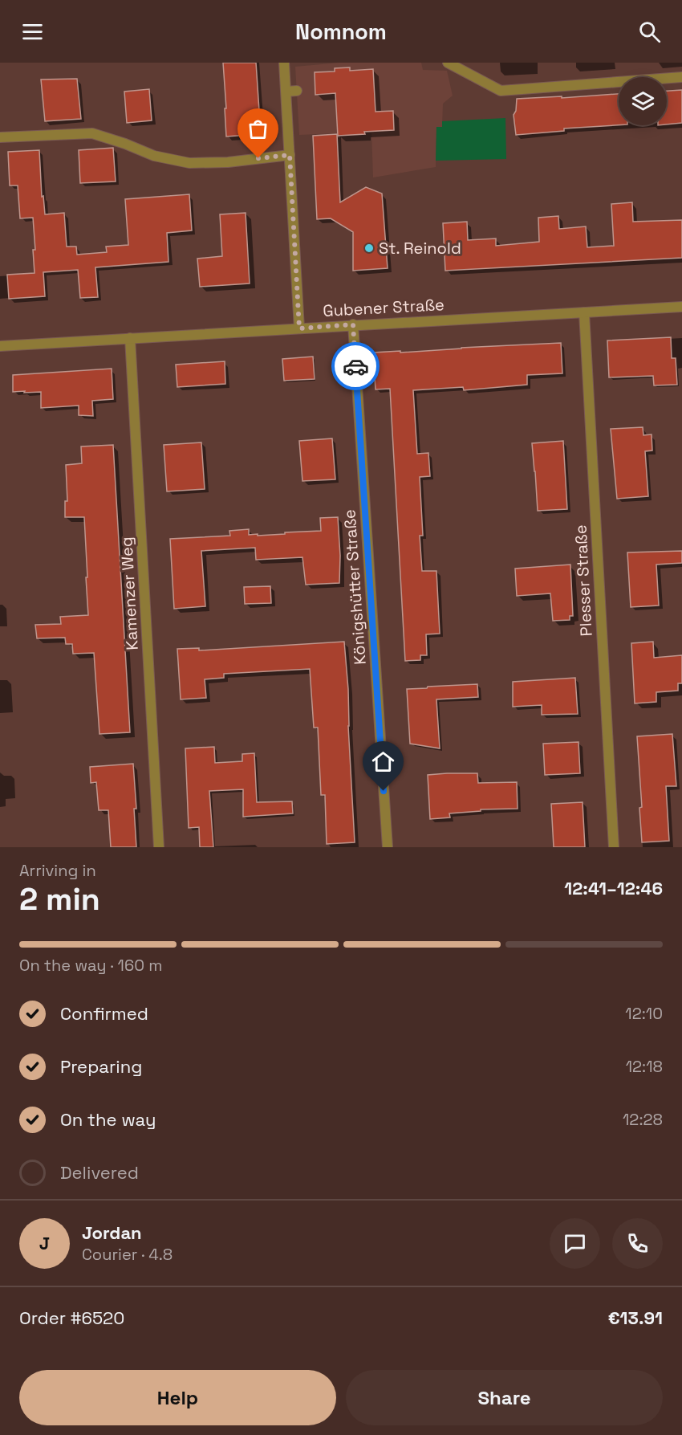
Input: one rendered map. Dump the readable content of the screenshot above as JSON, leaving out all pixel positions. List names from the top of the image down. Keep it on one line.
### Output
{"streets":{"street":["Gubener Straße","Plesser Straße","Königshütter Straße","Kamenzer Weg"]},"crossings":[["Gubener Straße","Plesser Straße"],["Gubener Straße","Königshütter Straße"],["Gubener Straße","Kamenzer Weg"]],"places":["St. Reinold"],"page":{"header":"Nomnom","heading":["2 min","Arriving in","12:41–12:46"],"panel":["Jordan","Courier · 4.8","Order #6520","€13.91"],"bar":"On the way · 160 m","list":[["Confirmed","12:10"],["Preparing","12:18"],["On the way","12:28"],"Delivered"],"round":"J","buttons":["Help","Share"]}}
